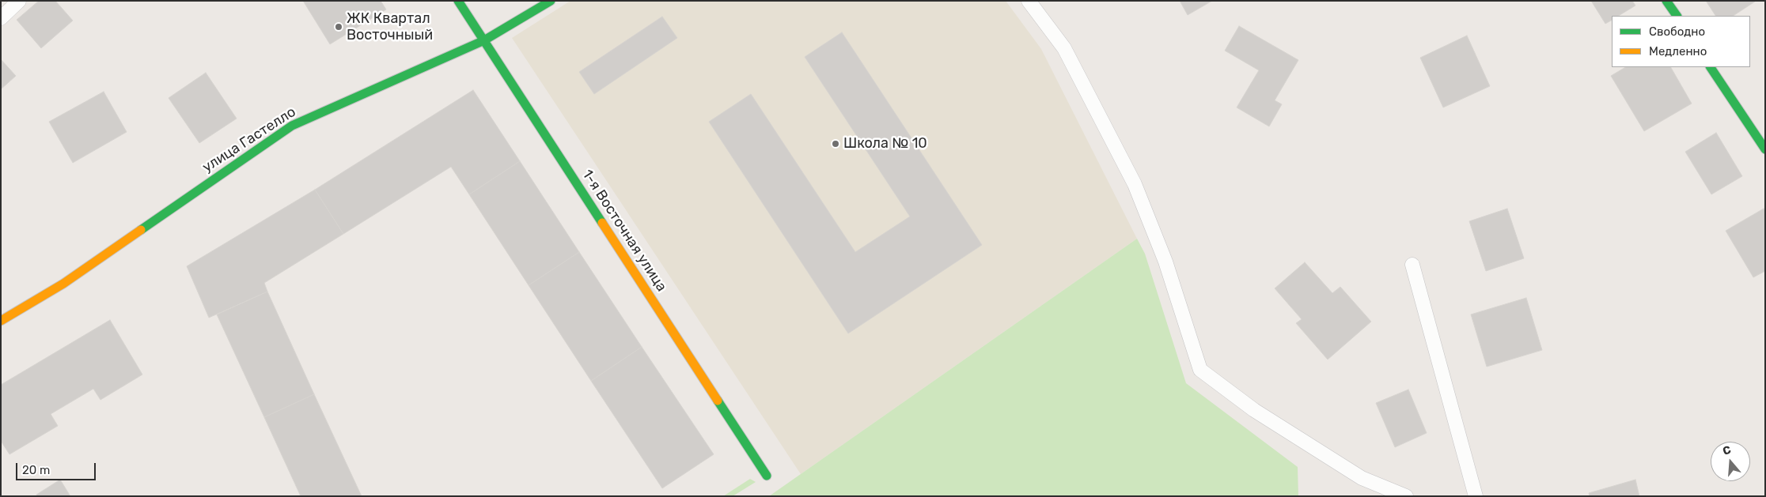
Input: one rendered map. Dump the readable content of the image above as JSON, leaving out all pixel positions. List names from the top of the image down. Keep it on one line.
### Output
{"streets":{"street":["улица Гастелло","1-я Восточная улица"]},"crossings":[["улица Гастелло","1-я Восточная улица"]],"places":["ЖК Квартал Восточныый","Школа № 10"],"legend":["Свободно","Медленно"],"scale_bar":"20 m","north":"top"}
